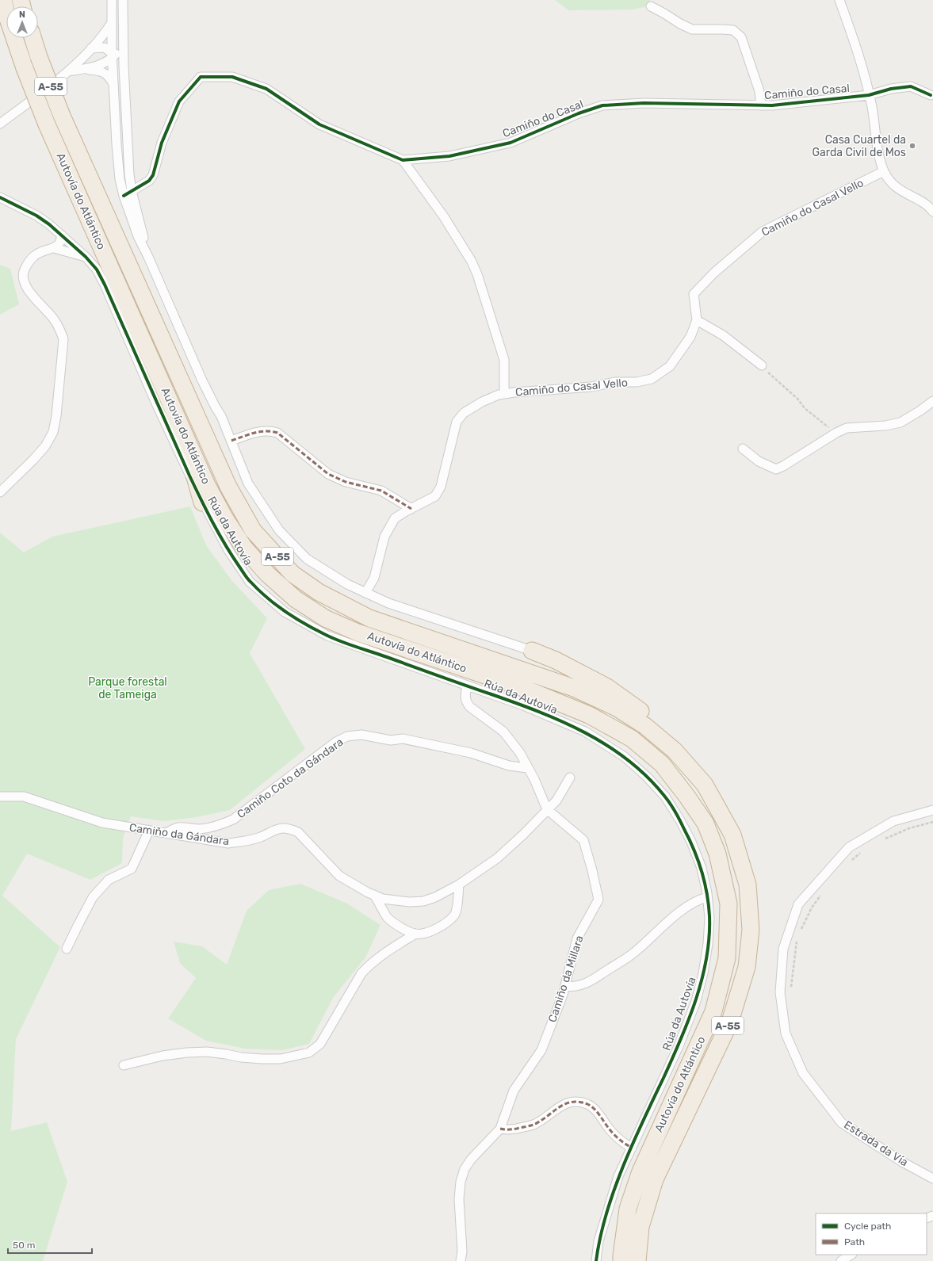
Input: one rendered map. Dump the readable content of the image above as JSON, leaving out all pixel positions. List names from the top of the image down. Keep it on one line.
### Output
{"streets":{"highway":["A-55","Autovía do Atlántico"],"street":["Camiño do Casal","Camiño do Casal Vello","Rúa da Autovía","Camiño Coto da Gándara","Camiño da Gándara","Camiño da Millara","Estrada da Vía"]},"crossings":[["Camiño do Casal","Camiño do Casal Vello"],["Rúa da Autovía","Camiño da Millara"],["Camiño Coto da Gándara","Camiño da Gándara"],["Camiño Coto da Gándara","Camiño da Millara"],["Camiño da Gándara","Camiño da Millara"]],"parks":["Parque forestal de Tameiga"],"places":["Casa Cuartel da Garda Civil de Mos"],"legend":["Cycle path","Path"],"scale_bar":"50 m","north":"top"}
